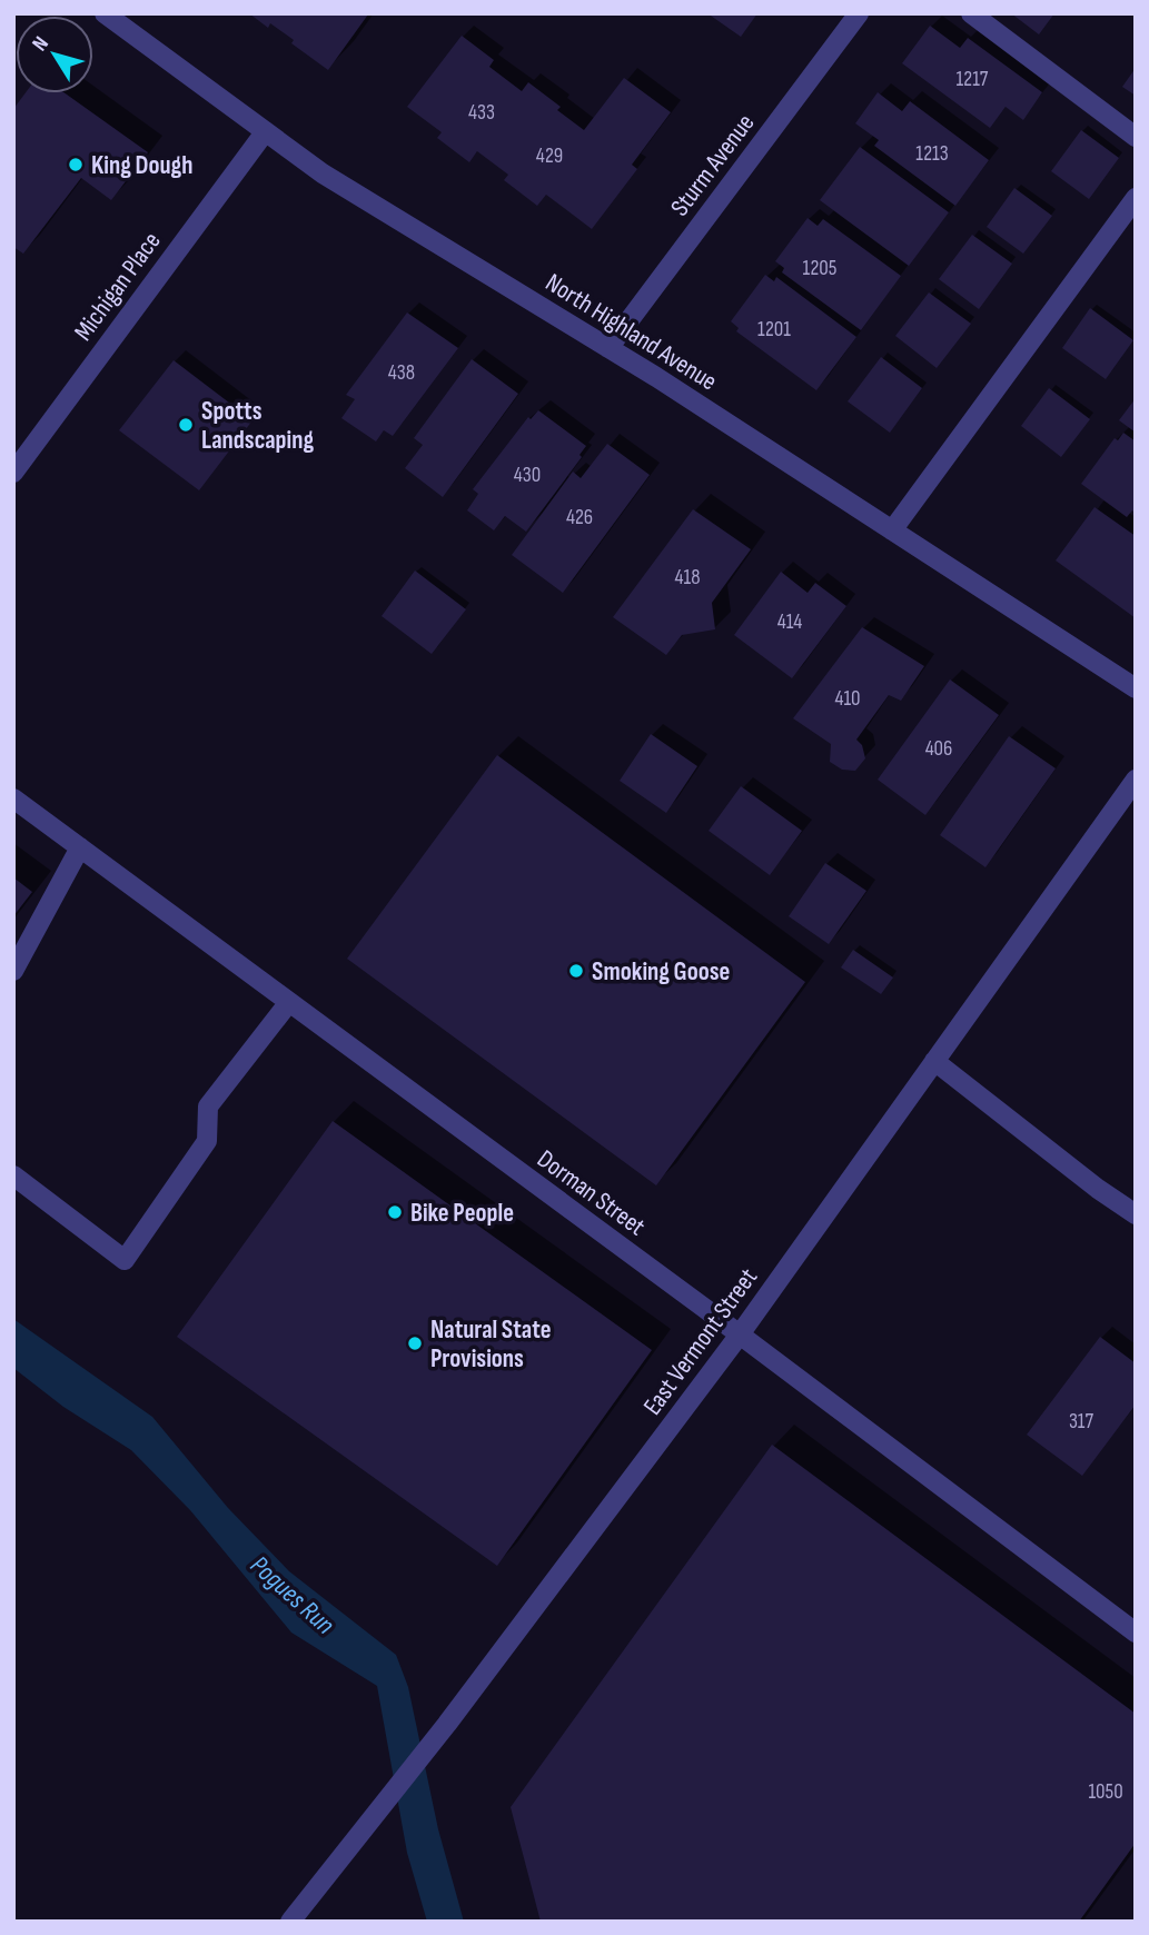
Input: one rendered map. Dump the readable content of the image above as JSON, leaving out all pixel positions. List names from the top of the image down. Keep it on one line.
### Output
{"streets":{"street":["Sturm Avenue","Michigan Place","North Highland Avenue","Dorman Street","East Vermont Street"]},"crossings":[["Sturm Avenue","North Highland Avenue"],["Michigan Place","North Highland Avenue"],["Dorman Street","East Vermont Street"]],"water":["Pogues Run"],"places":["King Dough","Spotts Landscaping","Smoking Goose","Bike People","Natural State Provisions"],"house_numbers":["1217","433","1213","429","1205","1201","438","430","426","418","414","410","406","317","1050"],"north":"top left"}
